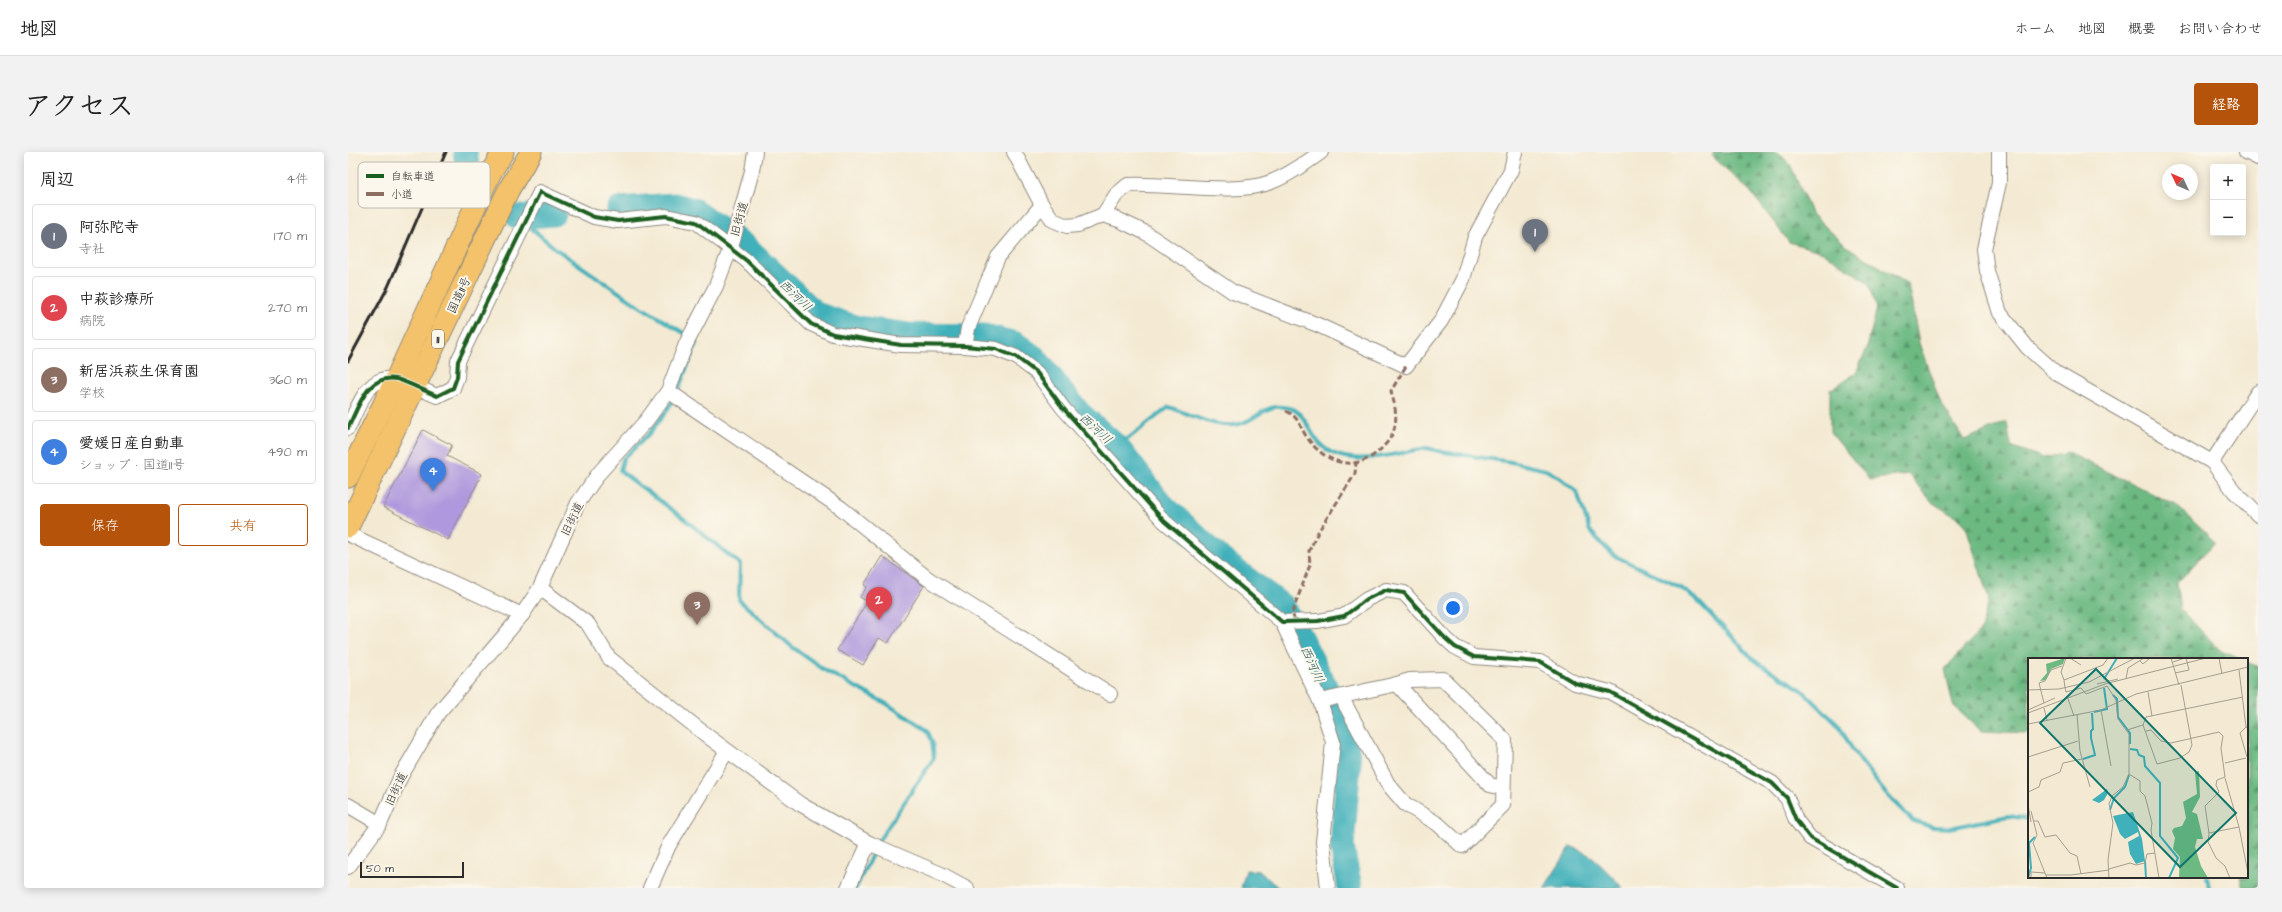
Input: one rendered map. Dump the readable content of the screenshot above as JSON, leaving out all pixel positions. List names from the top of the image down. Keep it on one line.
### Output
{"streets":{"highway":["国道11号","11"],"street":["旧街道"]},"water":["西河川"],"legend":["自転車道","小道"],"scale_bar":"50 m","north":"top left","page":{"header":"地図","nav":["ホーム","地図","概要","お問い合わせ"],"title":"アクセス","buttons":["経路",["保存","共有"]],"heading":["周辺","4件"],"map_buttons":["+","−"],"list":[{"mark":"1","name":"阿弥陀寺","note":"寺社","value":"170 m"},{"mark":"2","name":"中萩診療所","note":"病院","value":"270 m"},{"mark":"3","name":"新居浜萩生保育園","note":"学校","value":"360 m"},{"mark":"4","name":"愛媛日産自動車","note":"ショップ · 国道11号","value":"490 m"}],"pins":["1","4","2","3"],"scale":"50 m"}}
